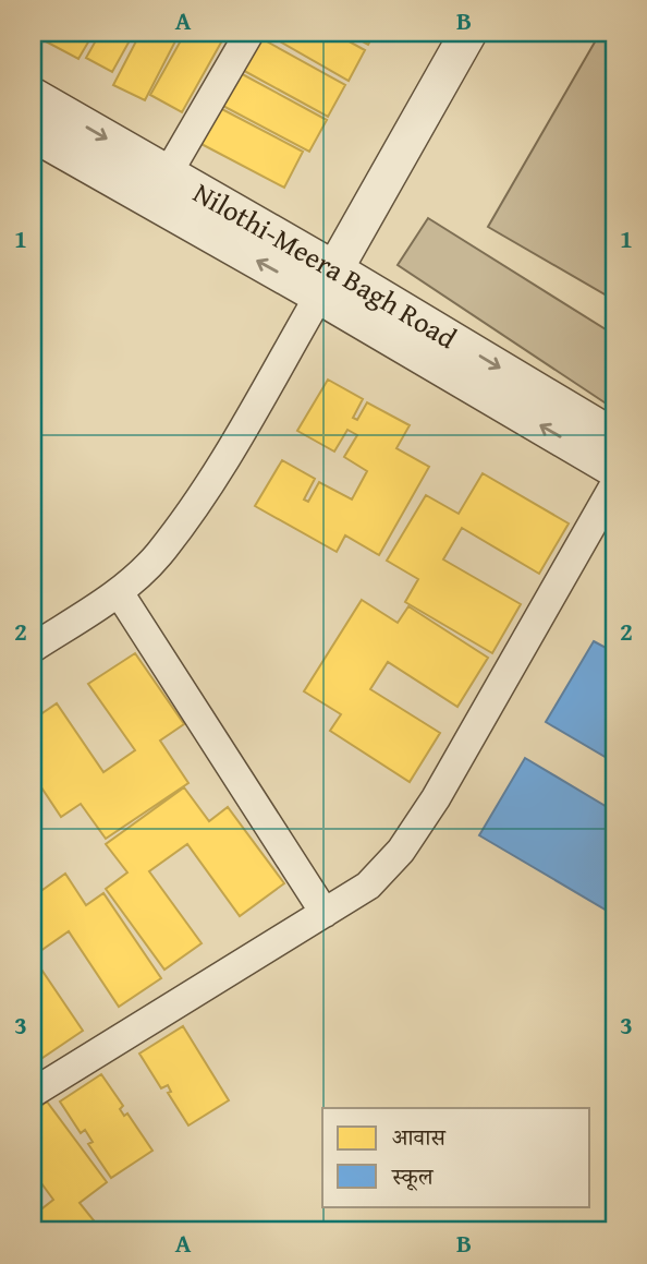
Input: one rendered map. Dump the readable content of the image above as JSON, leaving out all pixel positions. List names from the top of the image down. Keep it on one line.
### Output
{"streets":{"street":["Nilothi-Meera Bagh Road"]},"legend":["आवास","स्कूल"],"grid":{"columns":["A","B"],"rows":["1","2","3"]}}
